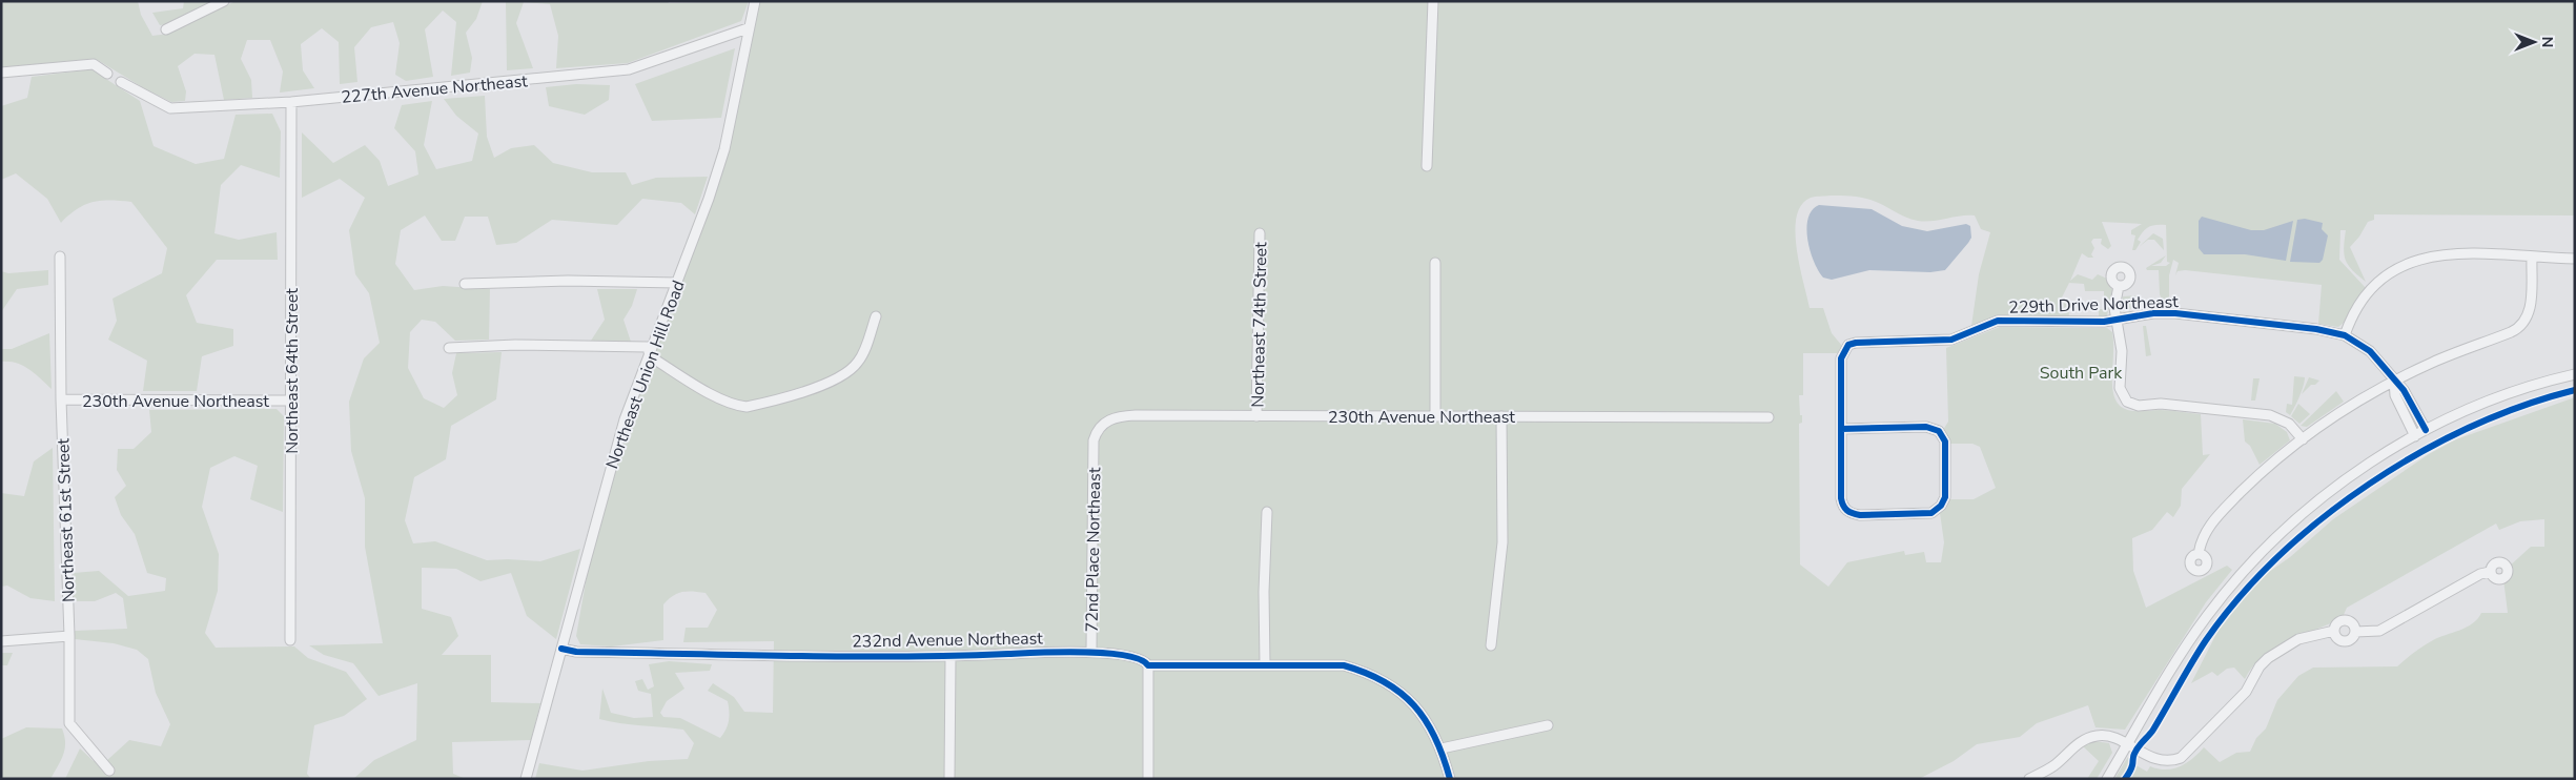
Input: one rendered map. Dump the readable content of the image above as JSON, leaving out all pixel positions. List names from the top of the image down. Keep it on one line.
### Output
{"streets":{"street":["227th Avenue Northeast","229th Drive Northeast","Northeast 74th Street","Northeast 64th Street","Northeast Union Hill Road","230th Avenue Northeast","Northeast 61st Street","72nd Place Northeast","232nd Avenue Northeast"]},"crossings":[["227th Avenue Northeast","Northeast 64th Street"],["227th Avenue Northeast","Northeast Union Hill Road"],["Northeast 74th Street","230th Avenue Northeast"],["Northeast 64th Street","230th Avenue Northeast"],["Northeast Union Hill Road","232nd Avenue Northeast"],["230th Avenue Northeast","Northeast 61st Street"],["230th Avenue Northeast","72nd Place Northeast"],["72nd Place Northeast","232nd Avenue Northeast"]],"parks":["South Park"],"north":"right"}
